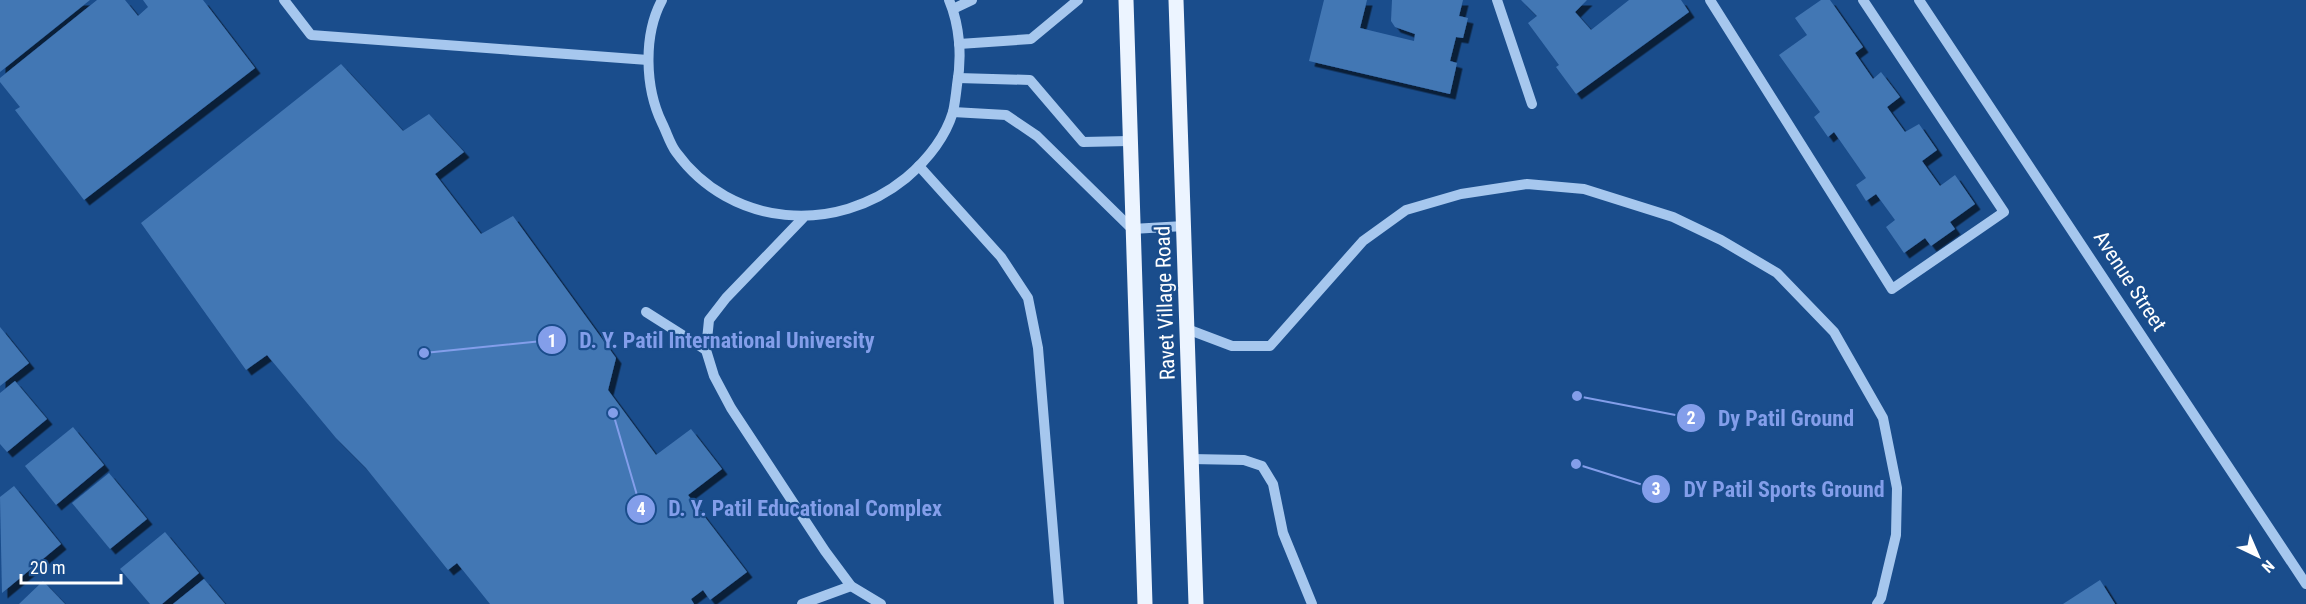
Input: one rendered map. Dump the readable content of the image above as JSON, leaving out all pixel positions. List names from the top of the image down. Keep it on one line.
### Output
{"streets":{"main road":["Ravet Village Road"],"street":["Avenue Street"]},"places":["D. Y. Patil International University","Dy Patil Ground","D. Y. Patil Educational Complex","DY Patil Sports Ground"],"scale_bar":"20 m","north":"bottom right"}
